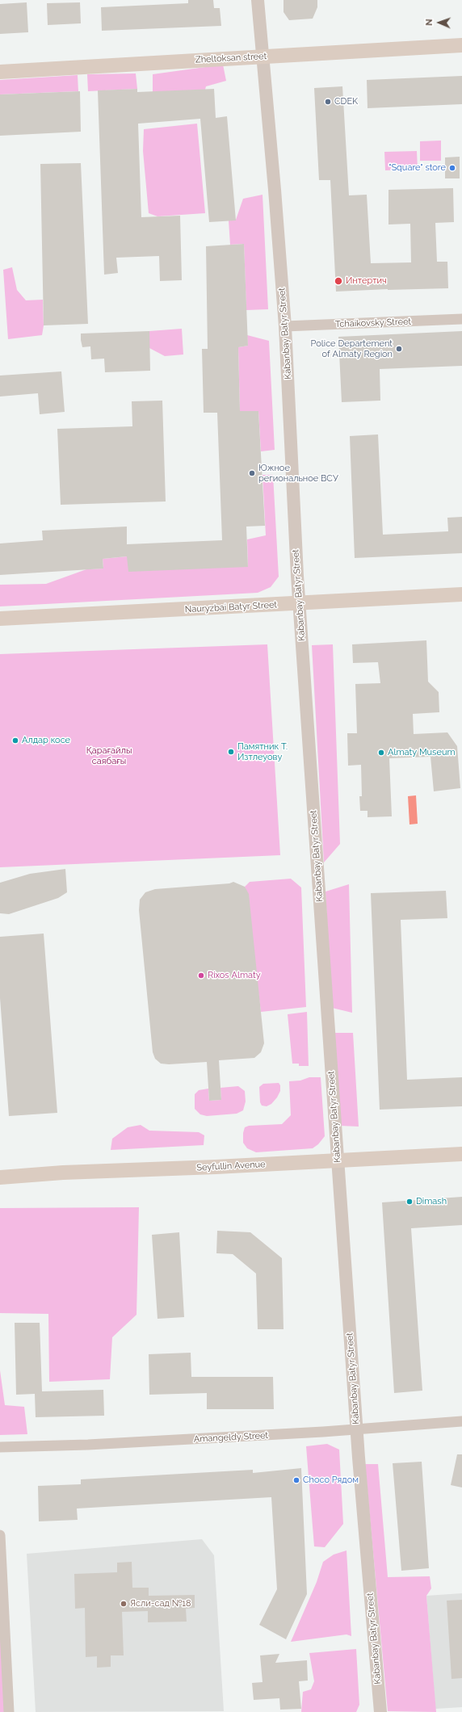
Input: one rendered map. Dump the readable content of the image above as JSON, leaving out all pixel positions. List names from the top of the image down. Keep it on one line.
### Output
{"streets":{"main road":["Zheltoksan street","Nauryzbai Batyr Street","Seyfullin Avenue"],"street":["Tchaikovsky Street","Kabanbay Batyr Street","Amangeldy Street"]},"crossings":[["Zheltoksan street","Kabanbay Batyr Street"],["Tchaikovsky Street","Kabanbay Batyr Street"],["Kabanbay Batyr Street","Nauryzbai Batyr Street"],["Kabanbay Batyr Street","Seyfullin Avenue"],["Kabanbay Batyr Street","Amangeldy Street"]],"parks":["Қарағайлы саябағы"],"places":["CDEK","\"Square\" store","Интертич","Police Departement of Almaty Region","Южное региональное ВСУ","Алдар косе","Памятник Т. Изтлеуову","Almaty Museum","Rixos Almaty","Dimash","Choco Рядом","Ясли-сад №18"],"north":"left"}
